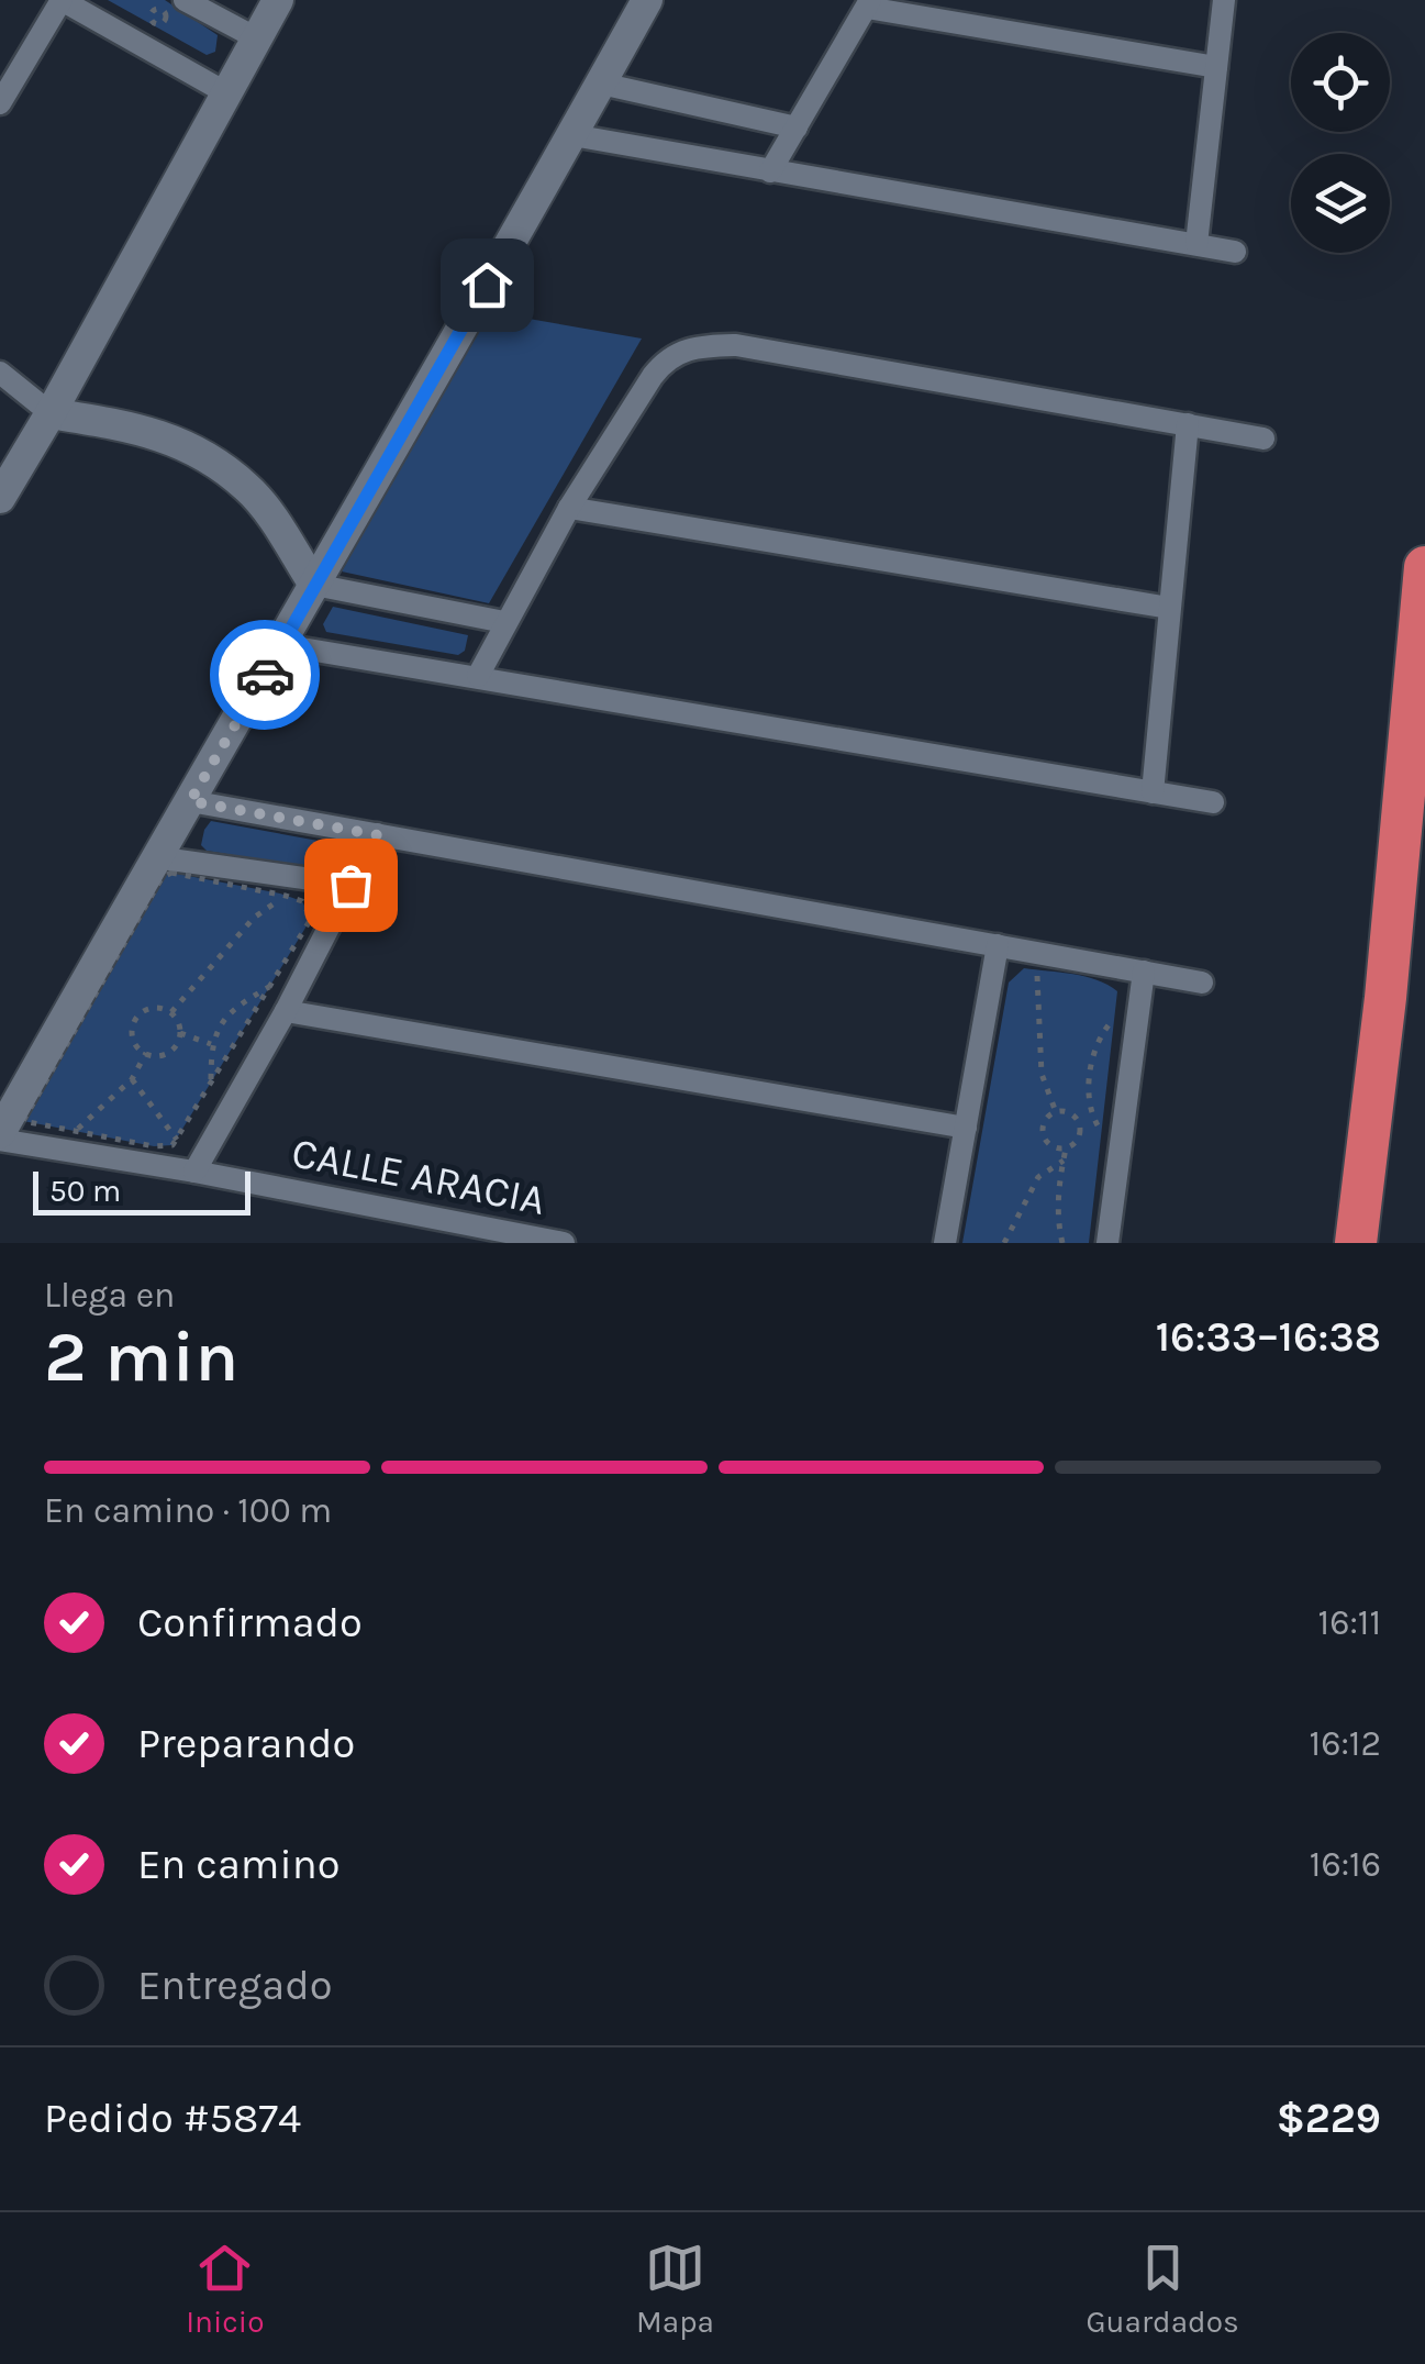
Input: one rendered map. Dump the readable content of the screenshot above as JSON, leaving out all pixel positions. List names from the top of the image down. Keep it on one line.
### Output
{"streets":{"street":["CALLE ARACIA"]},"scale_bar":"50 m","page":{"scale":"50 m","heading":["2 min","Llega en","16:33–16:38"],"panel":["Pedido #5874","$229"],"bar":"En camino · 100 m","list":[["Confirmado","16:11"],["Preparando","16:12"],["En camino","16:16"],"Entregado"],"tabs":["Inicio","Mapa","Guardados"]}}
